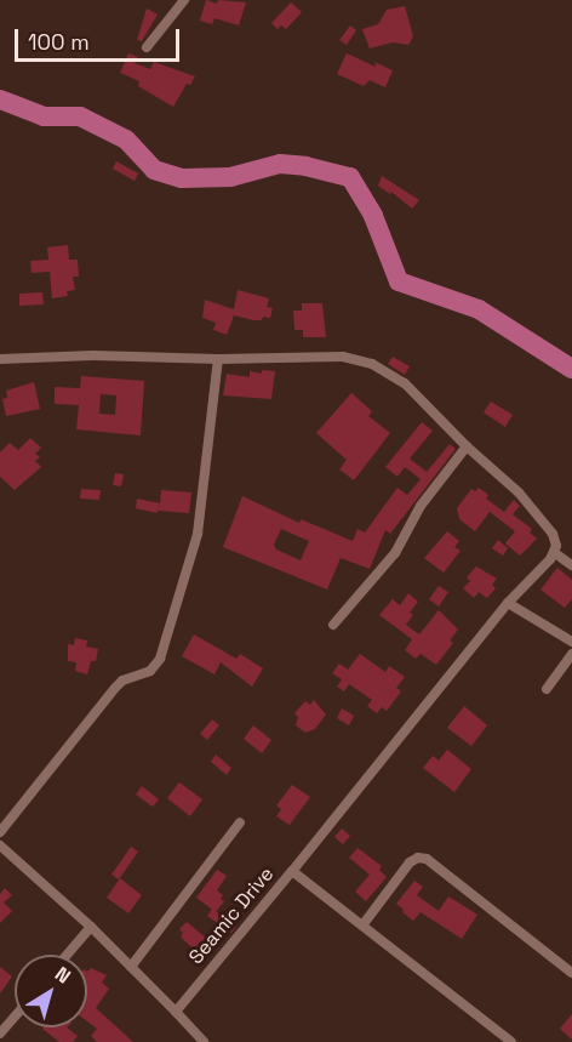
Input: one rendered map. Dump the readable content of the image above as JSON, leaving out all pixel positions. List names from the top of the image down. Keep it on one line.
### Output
{"streets":{"street":["Seamic Drive"]},"scale_bar":"100 m","north":"top right"}
